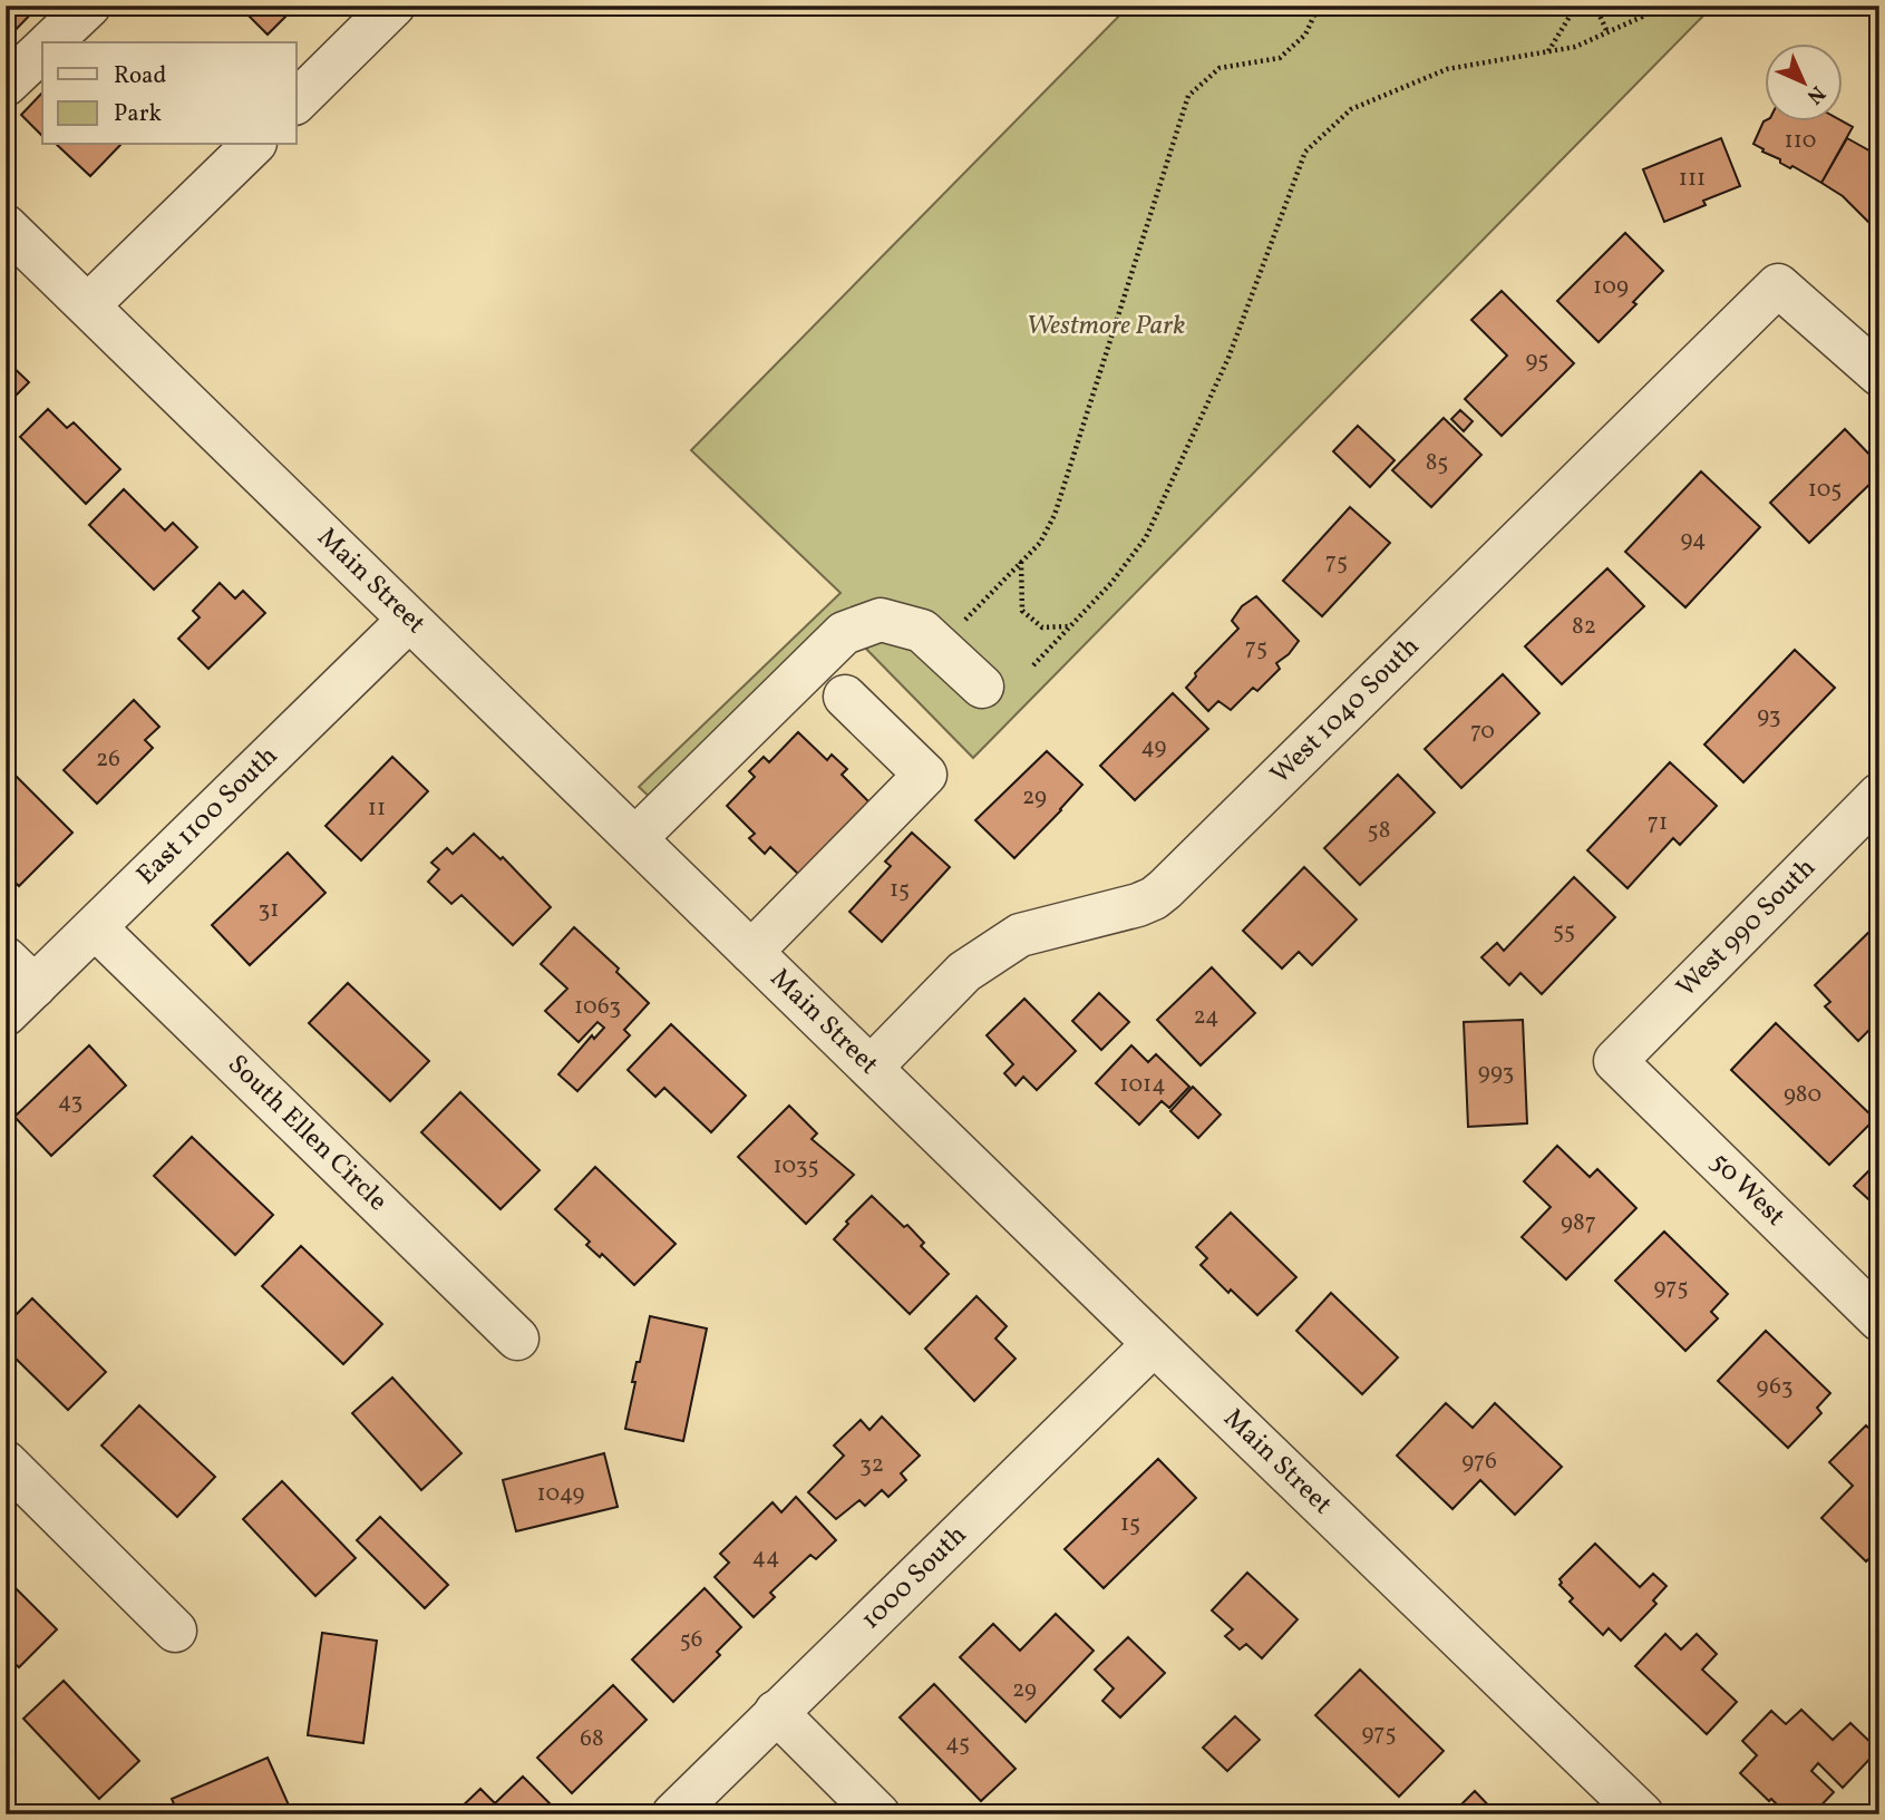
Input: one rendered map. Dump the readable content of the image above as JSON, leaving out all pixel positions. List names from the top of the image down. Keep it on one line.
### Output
{"streets":{"street":["Main Street","West 1040 South","East 1100 South","West 990 South","South Ellen Circle","50 West","1000 South"]},"crossings":[["Main Street","West 1040 South"],["Main Street","East 1100 South"],["Main Street","1000 South"],["East 1100 South","South Ellen Circle"],["West 990 South","50 West"]],"parks":["Westmore Park"],"house_numbers":["110","111","109","95","85","105","94","75","82","75","93","70","49","26","29","11","71","58","15","31","55","1063","24","993","1014","980","43","1035","987","975","963","976","32","1049","15","44","56","29","975","68","45"],"legend":["Road","Park"],"north":"bottom right"}
